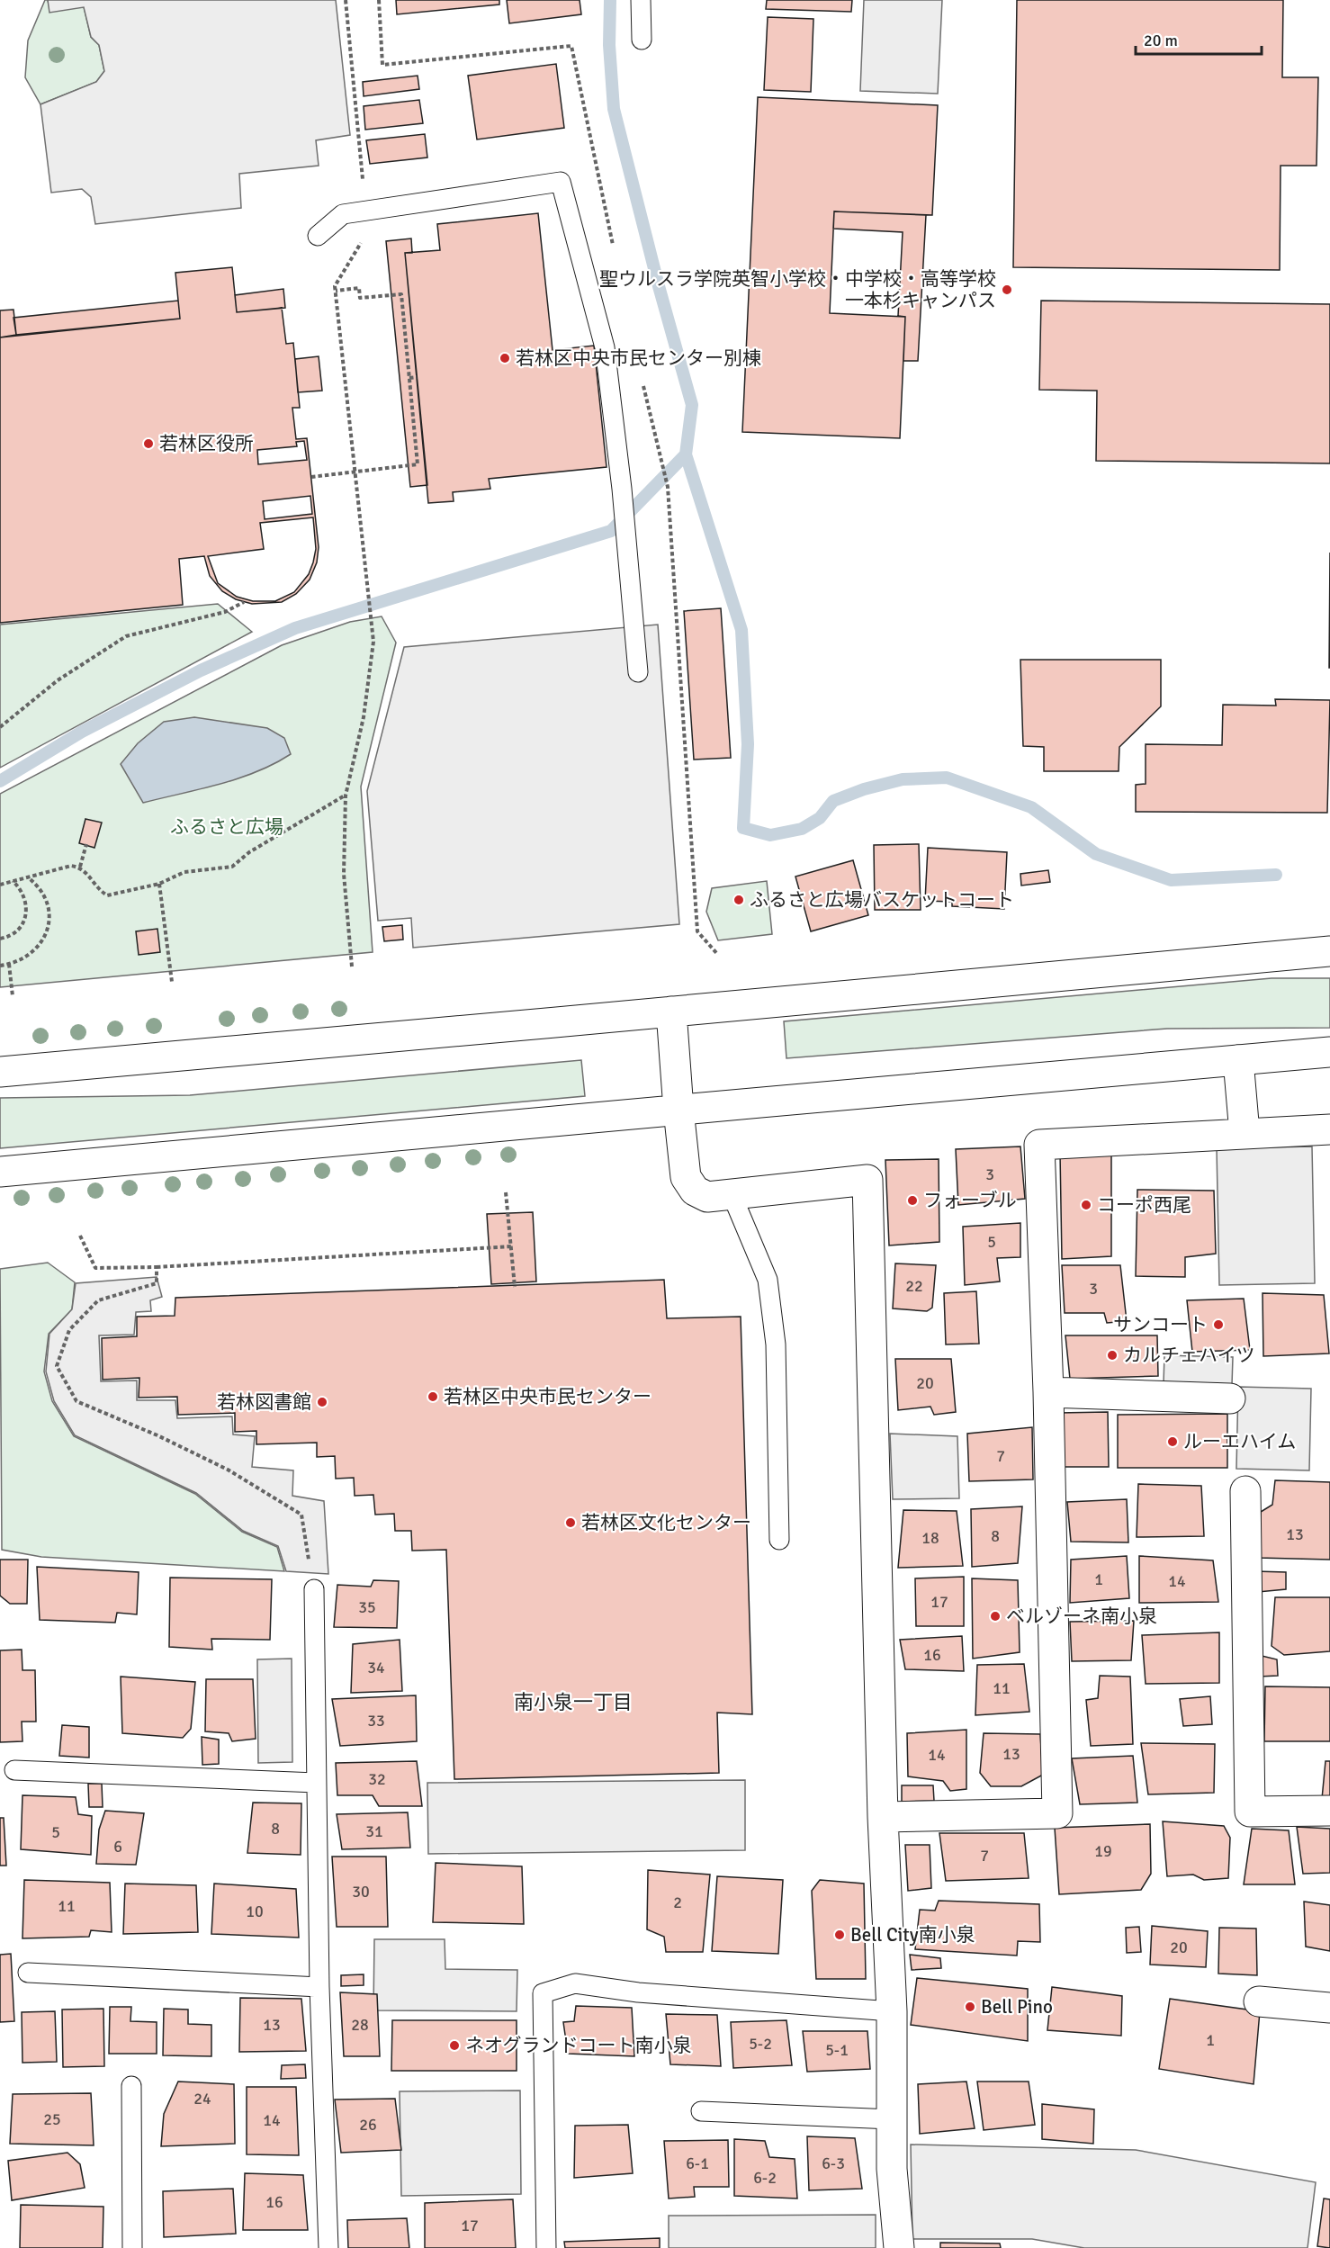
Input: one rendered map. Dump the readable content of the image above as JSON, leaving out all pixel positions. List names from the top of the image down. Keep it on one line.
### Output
{"districts":["南小泉一丁目"],"parks":["ふるさと広場"],"places":["聖ウルスラ学院英智小学校・中学校・高等学校 一本杉キャンパス","若林区中央市民センター別棟","若林区役所","ふるさと広場バスケットコート","フォーブル","コーポ西尾","サンコート","カルチェハイツ","若林区中央市民センター","若林図書館","ルーエハイム","若林区文化センター","ベルゾーネ南小泉","Bell City南小泉","Bell Pino","ネオグランドコート南小泉"],"house_numbers":["3","5","22","3","20","7","13","8","18","1","14","17","35","16","34","11","33","13","14","32","8","31","5","6","19","7","30","2","11","10","20","13","28","1","5-2","5-1","24","25","14","26","6-1","6-3","6-2","16","17"],"scale_bar":"20 m"}
